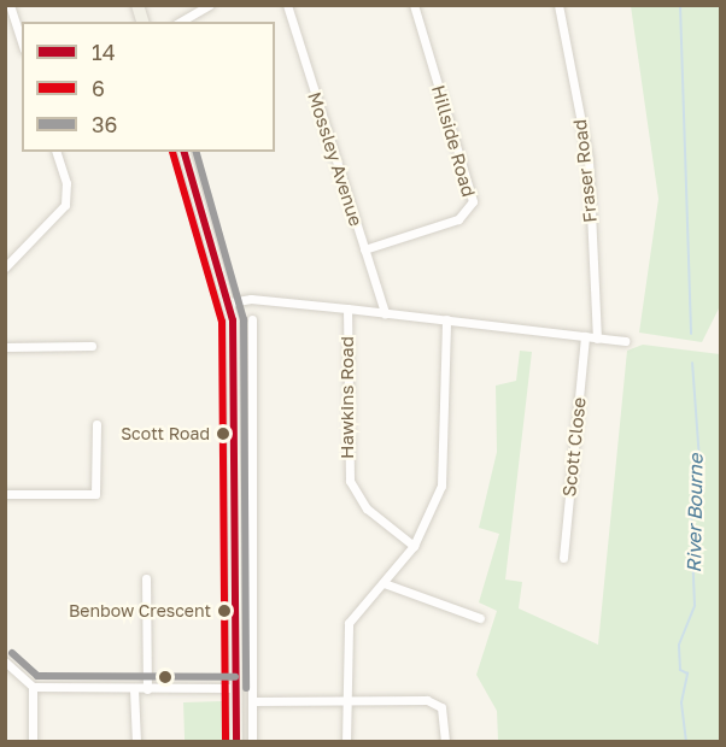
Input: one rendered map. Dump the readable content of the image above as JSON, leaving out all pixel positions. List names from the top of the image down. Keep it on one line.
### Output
{"streets":{"street":["Hillside Road","Mossley Avenue","Fraser Road","Hawkins Road","Scott Close"]},"crossings":[["Hillside Road","Mossley Avenue"]],"water":["River Bourne"],"places":["Scott Road","Benbow Crescent"],"lines":["transit line 14","transit line 6","transit line 36"],"legend":["14","6","36"]}
